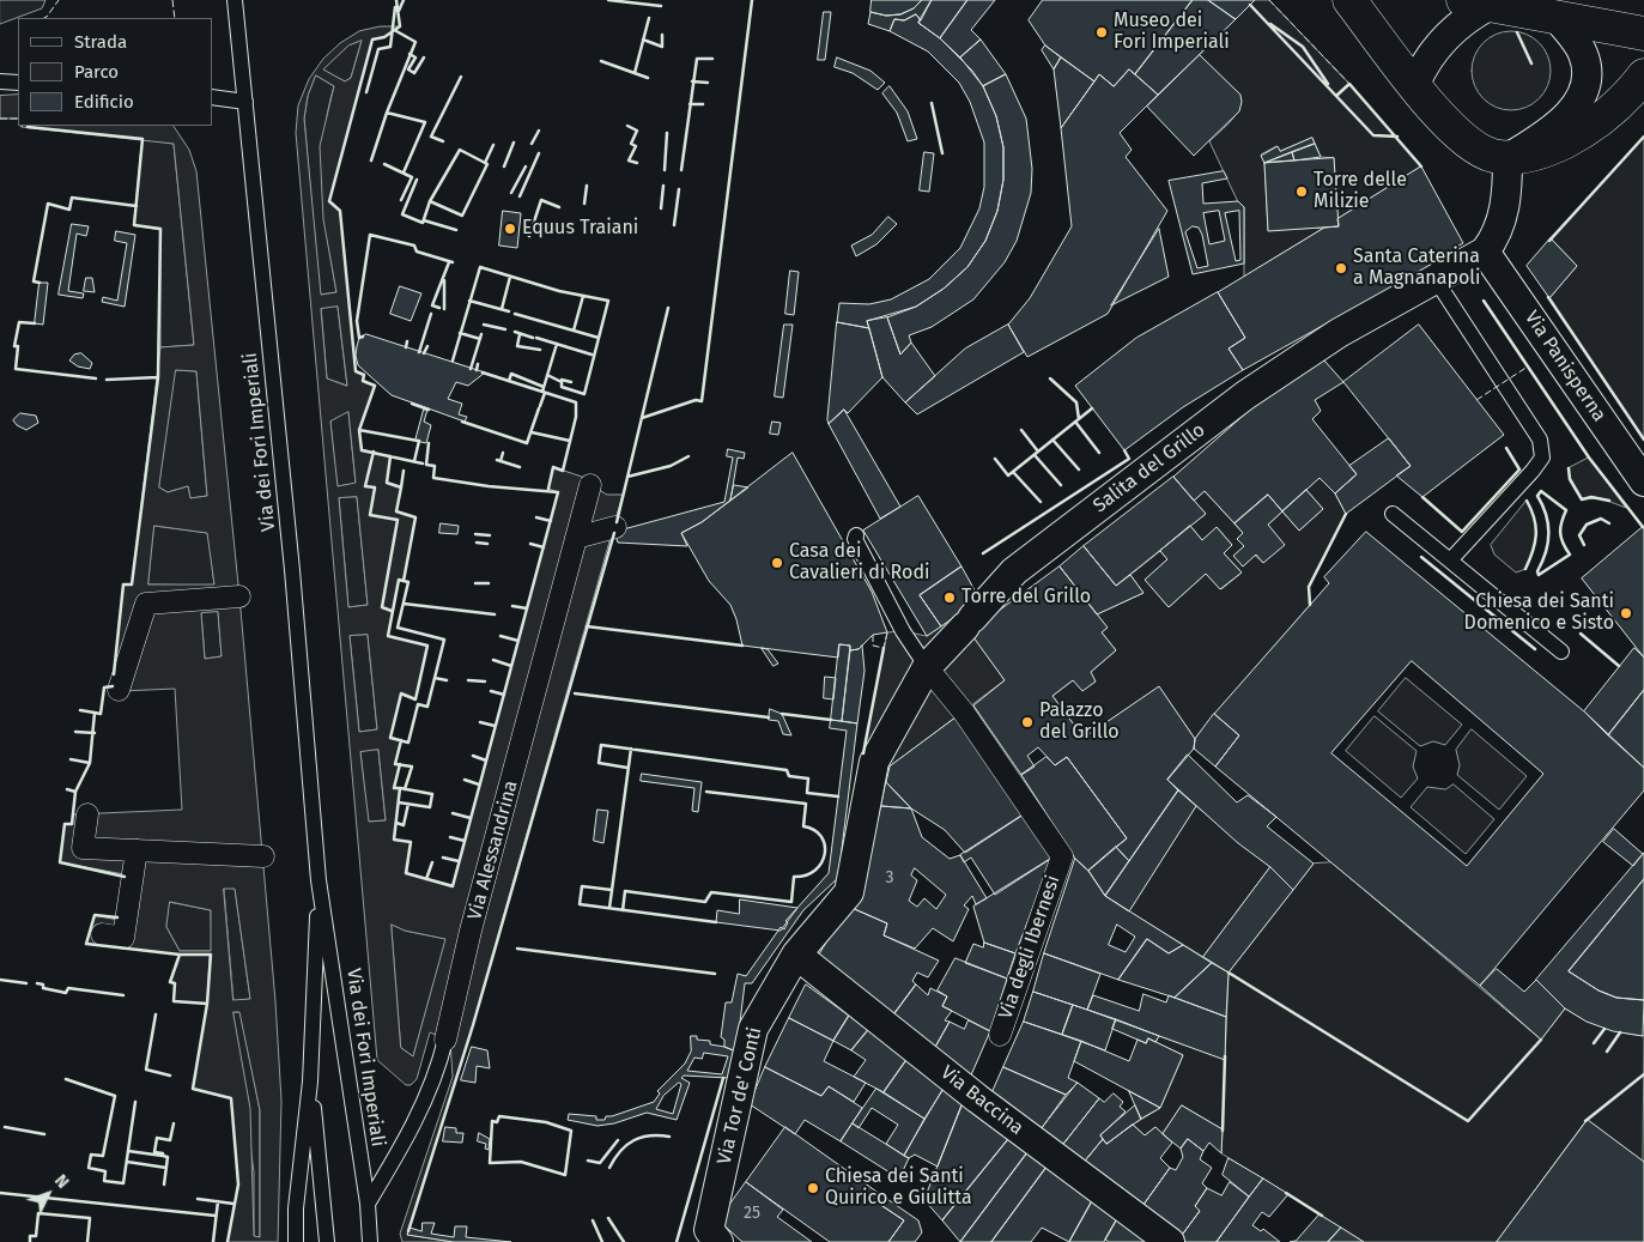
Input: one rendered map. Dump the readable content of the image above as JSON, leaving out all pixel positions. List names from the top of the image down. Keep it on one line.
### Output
{"streets":{"street":["Via Panisperna","Salita del Grillo","Via Alessandrina","Via degli Ibernesi","Via Tor de' Conti","Via Baccina"],"lane":["Via dei Fori Imperiali"]},"crossings":[["Via Panisperna","Salita del Grillo"],["Via dei Fori Imperiali","Via Alessandrina"],["Salita del Grillo","Via degli Ibernesi"],["Salita del Grillo","Via Tor de' Conti"],["Via degli Ibernesi","Via Tor de' Conti"],["Via Tor de' Conti","Via Baccina"]],"places":["Museo dei Fori Imperiali","Torre delle Milizie","Equus Traiani","Santa Caterina a Magnanapoli","Casa dei Cavalieri di Rodi","Torre del Grillo","Chiesa dei Santi Domenico e Sisto","Palazzo del Grillo","Chiesa dei Santi Quirico e Giulitta"],"house_numbers":["3","25"],"legend":["Strada","Parco","Edificio"],"north":"top right"}
